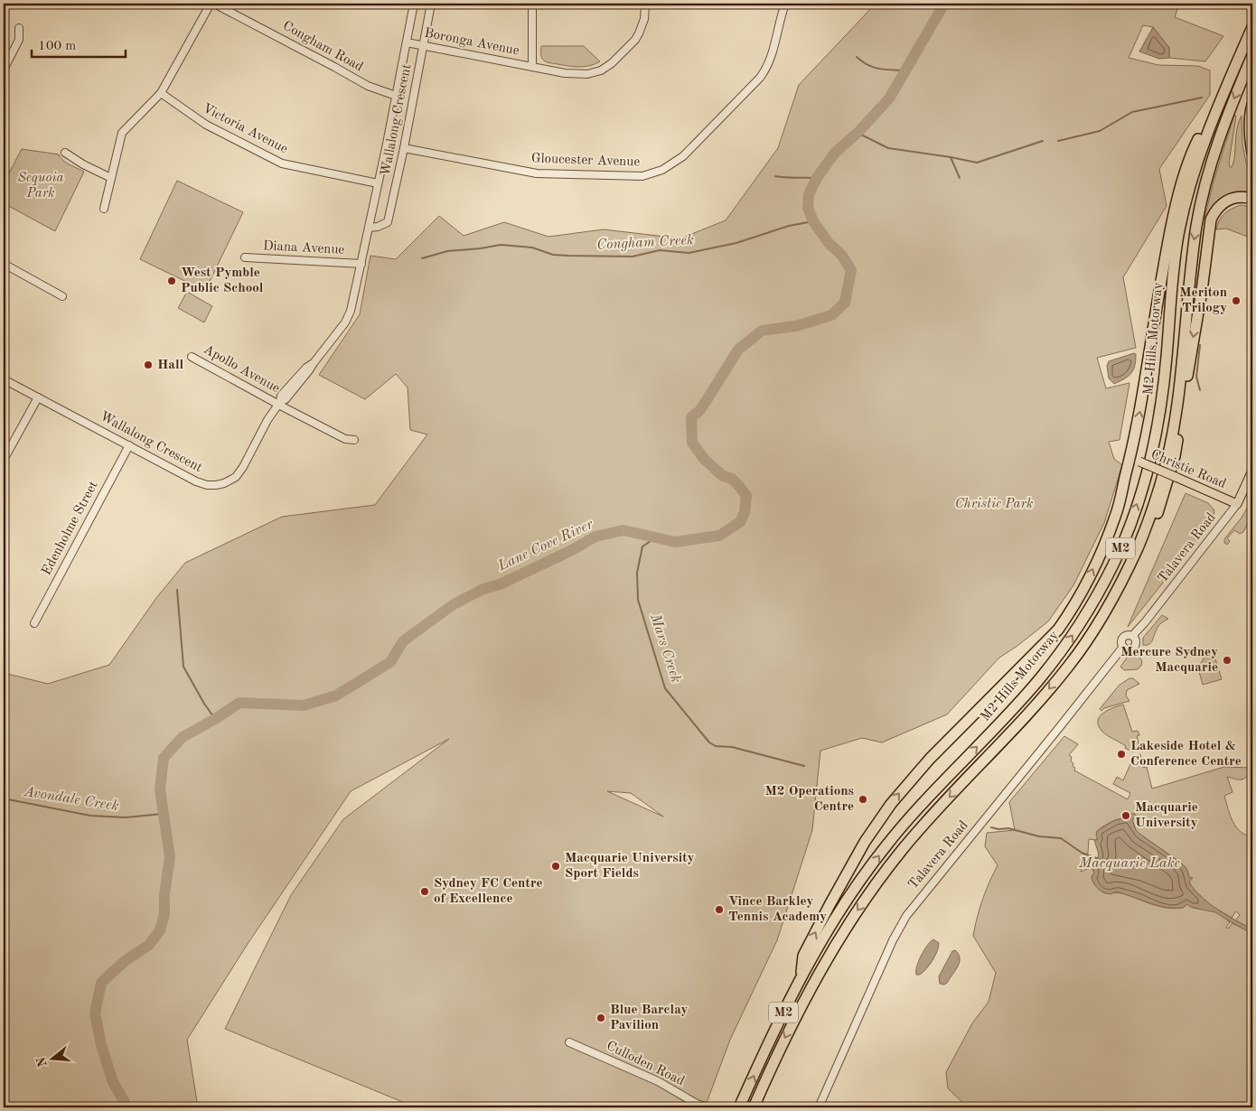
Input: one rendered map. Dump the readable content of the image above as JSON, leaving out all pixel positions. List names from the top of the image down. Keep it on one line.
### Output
{"streets":{"highway":["M2 Hills Motorway","M2"],"main road":["Christie Road","Talavera Road"],"street":["Boronga Avenue","Congham Road","Wallalong Crescent","Victoria Avenue","Gloucester Avenue","Diana Avenue","Apollo Avenue","Edenholme Street","Culloden Road"]},"crossings":[["Boronga Avenue","Wallalong Crescent"],["Congham Road","Wallalong Crescent"],["Wallalong Crescent","Victoria Avenue"],["Wallalong Crescent","Gloucester Avenue"],["Wallalong Crescent","Diana Avenue"],["Wallalong Crescent","Apollo Avenue"],["Wallalong Crescent","Edenholme Street"],["M2 Hills Motorway","M2"],["Christie Road","M2"],["Christie Road","Talavera Road"]],"water":["Congham Creek","Lane Cove River","Mars Creek","Avondale Creek","Macquarie Lake"],"parks":["Sequoia Park","Christie Park"],"places":["West Pymble Public School","Meriton Trilogy","Hall","Mercure Sydney Macquarie","Lakeside Hotel & Conference Centre","M2 Operations Centre","Macquarie University","Macquarie University Sport Fields","Sydney FC Centre of Excellence","Vince Barkley Tennis Academy","Blue Barclay Pavilion"],"scale_bar":"100 m","north":"left"}
